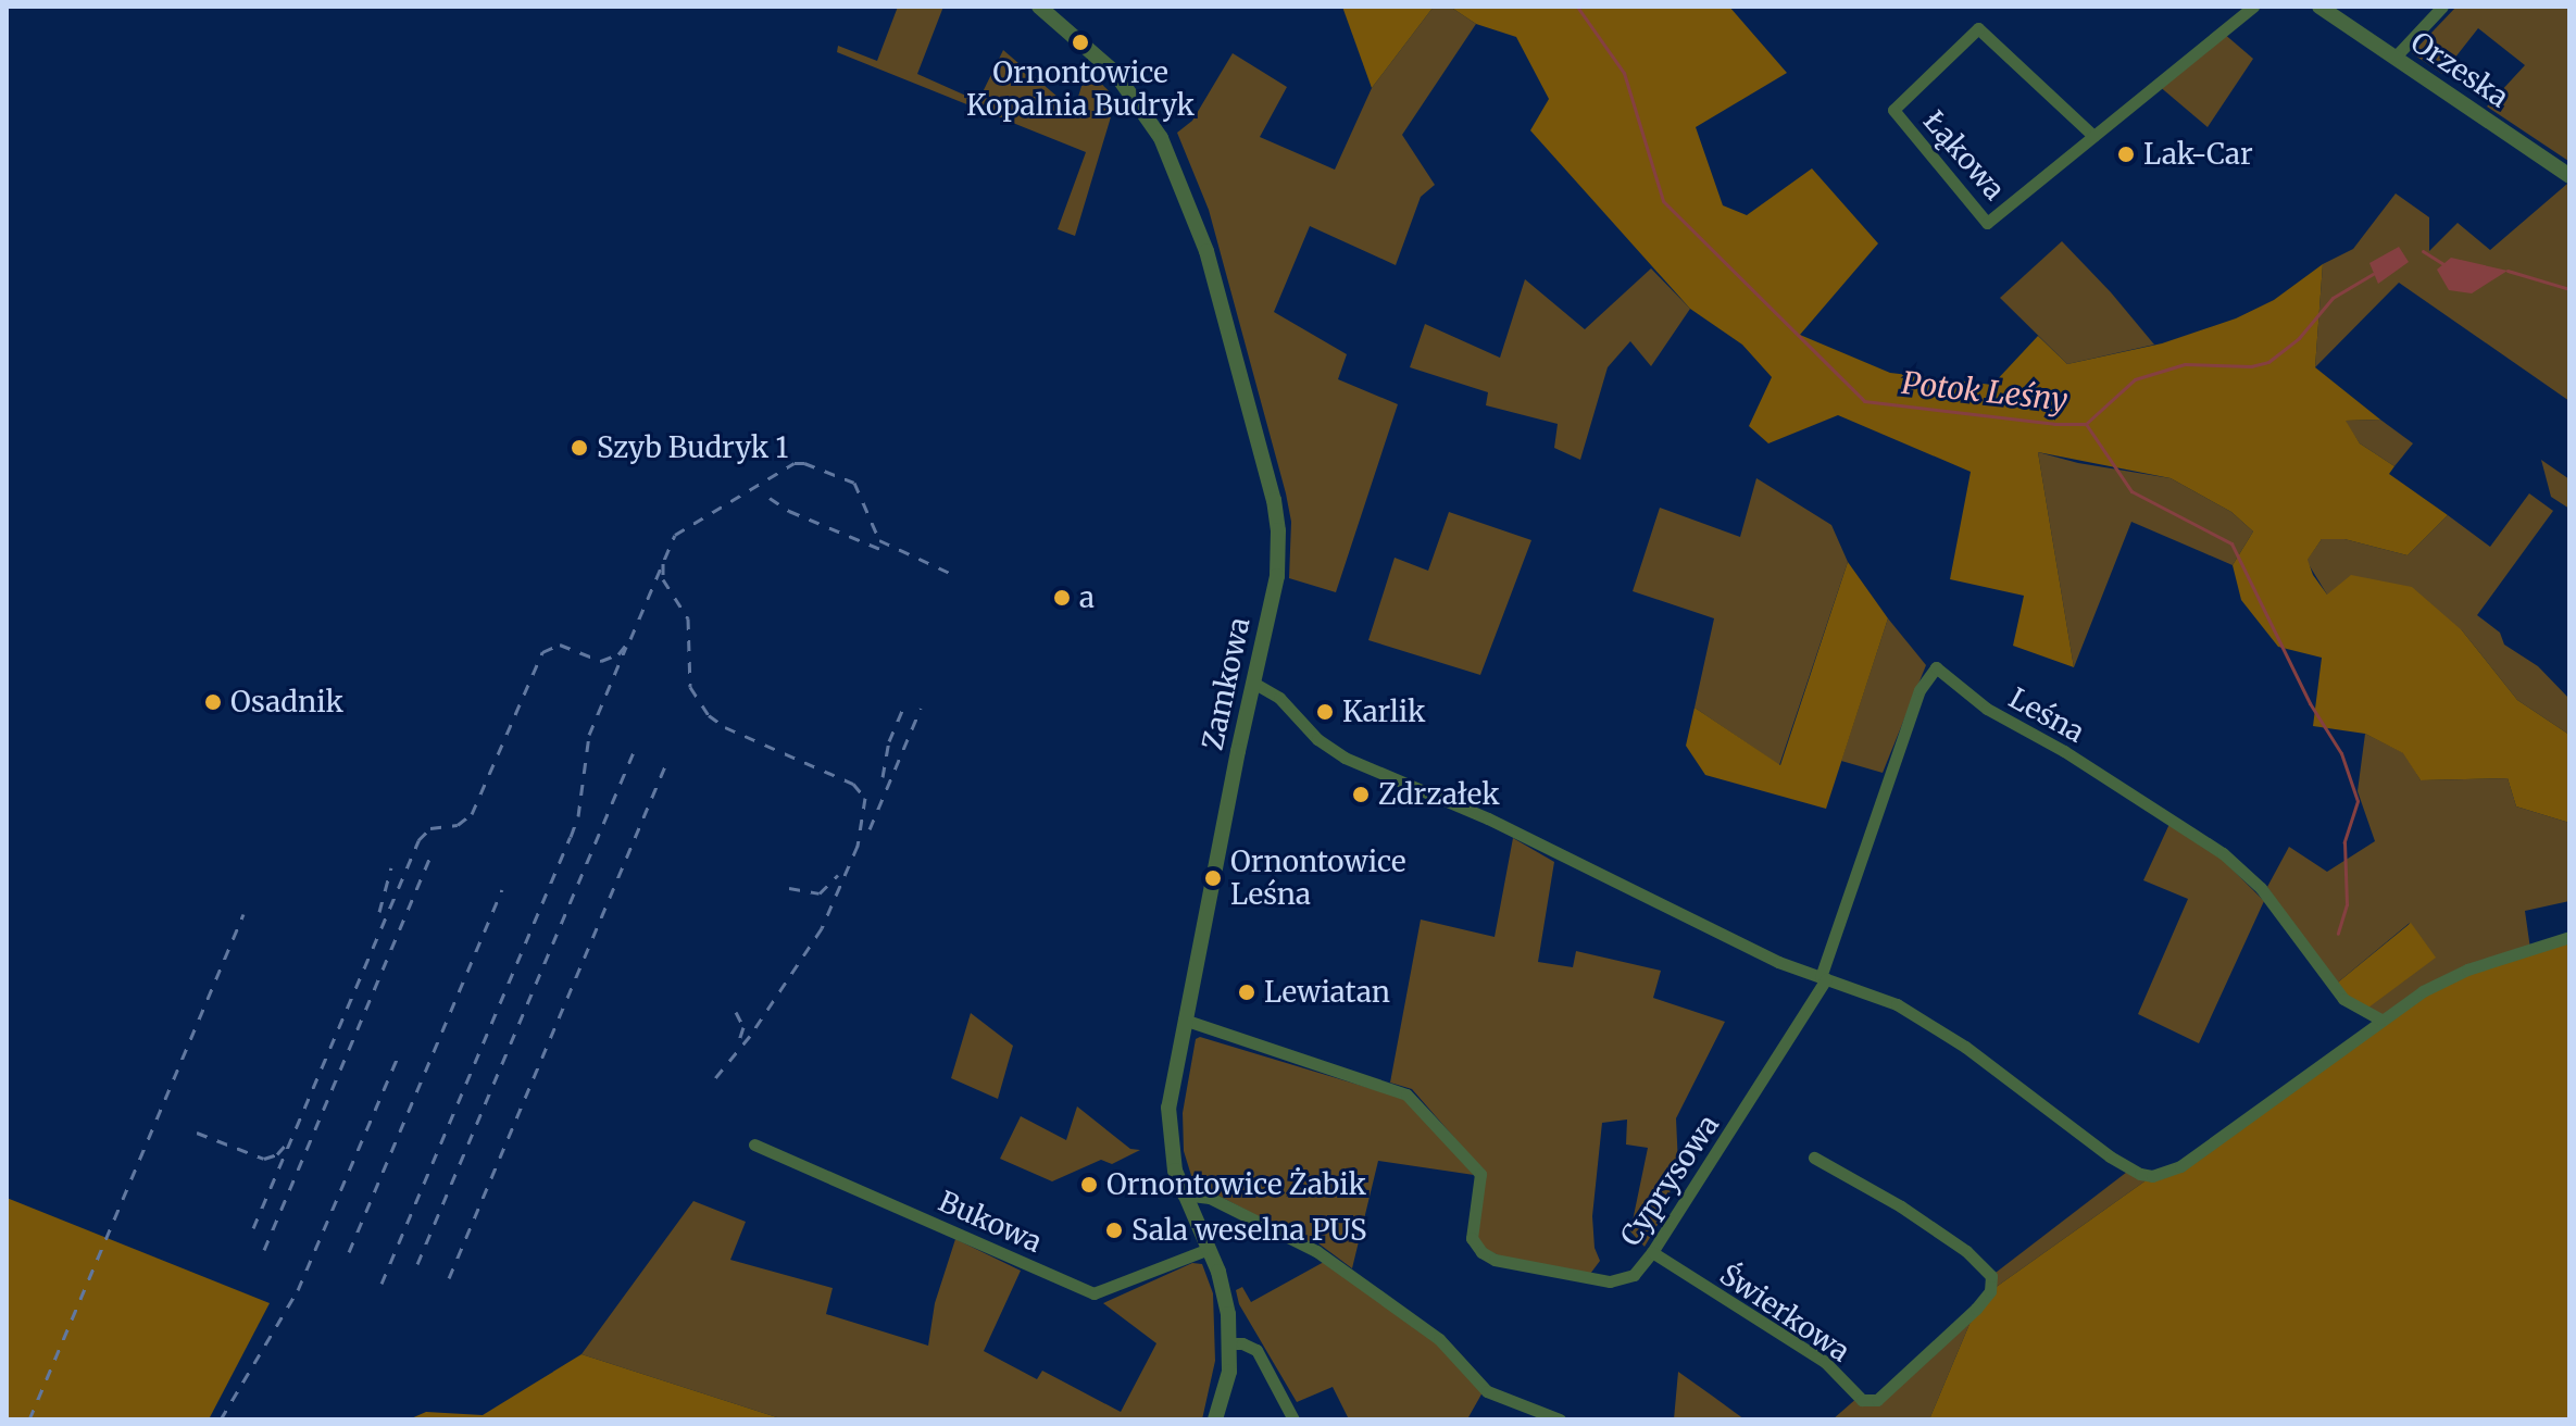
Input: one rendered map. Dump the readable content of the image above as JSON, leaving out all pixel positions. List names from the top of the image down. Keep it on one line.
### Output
{"streets":{"street":["Orzeska","Łąkowa","Zamkowa","Leśna","Cyprysowa","Bukowa","Świerkowa"]},"crossings":[["Zamkowa","Cyprysowa"],["Zamkowa","Bukowa"],["Leśna","Cyprysowa"],["Cyprysowa","Świerkowa"]],"water":["Potok Leśny"],"places":["Ornontowice Kopalnia Budryk","Lak-Car","Szyb Budryk 1","a","Osadnik","Karlik","Zdrzałek","Ornontowice Leśna","Lewiatan","Ornontowice Żabik","Sala weselna PUS"]}
